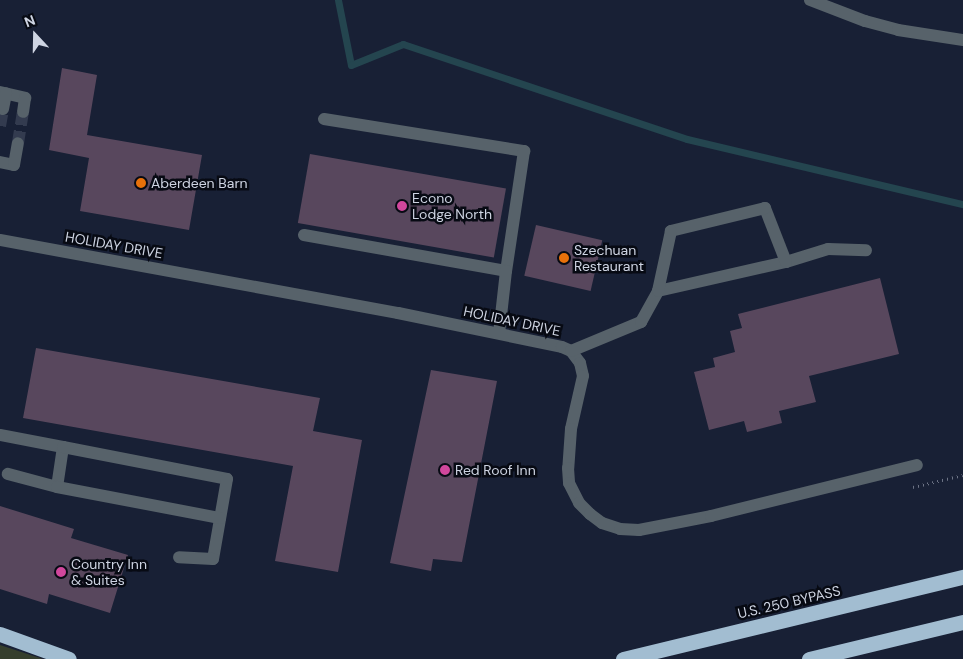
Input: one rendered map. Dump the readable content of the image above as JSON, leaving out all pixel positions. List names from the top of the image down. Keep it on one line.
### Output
{"streets":{"highway":["U.S. 250 BYPASS"],"street":["HOLIDAY DRIVE"]},"places":["Aberdeen Barn","Econo Lodge North","Szechuan Restaurant","Red Roof Inn","Country Inn & Suites"],"north":"top"}
